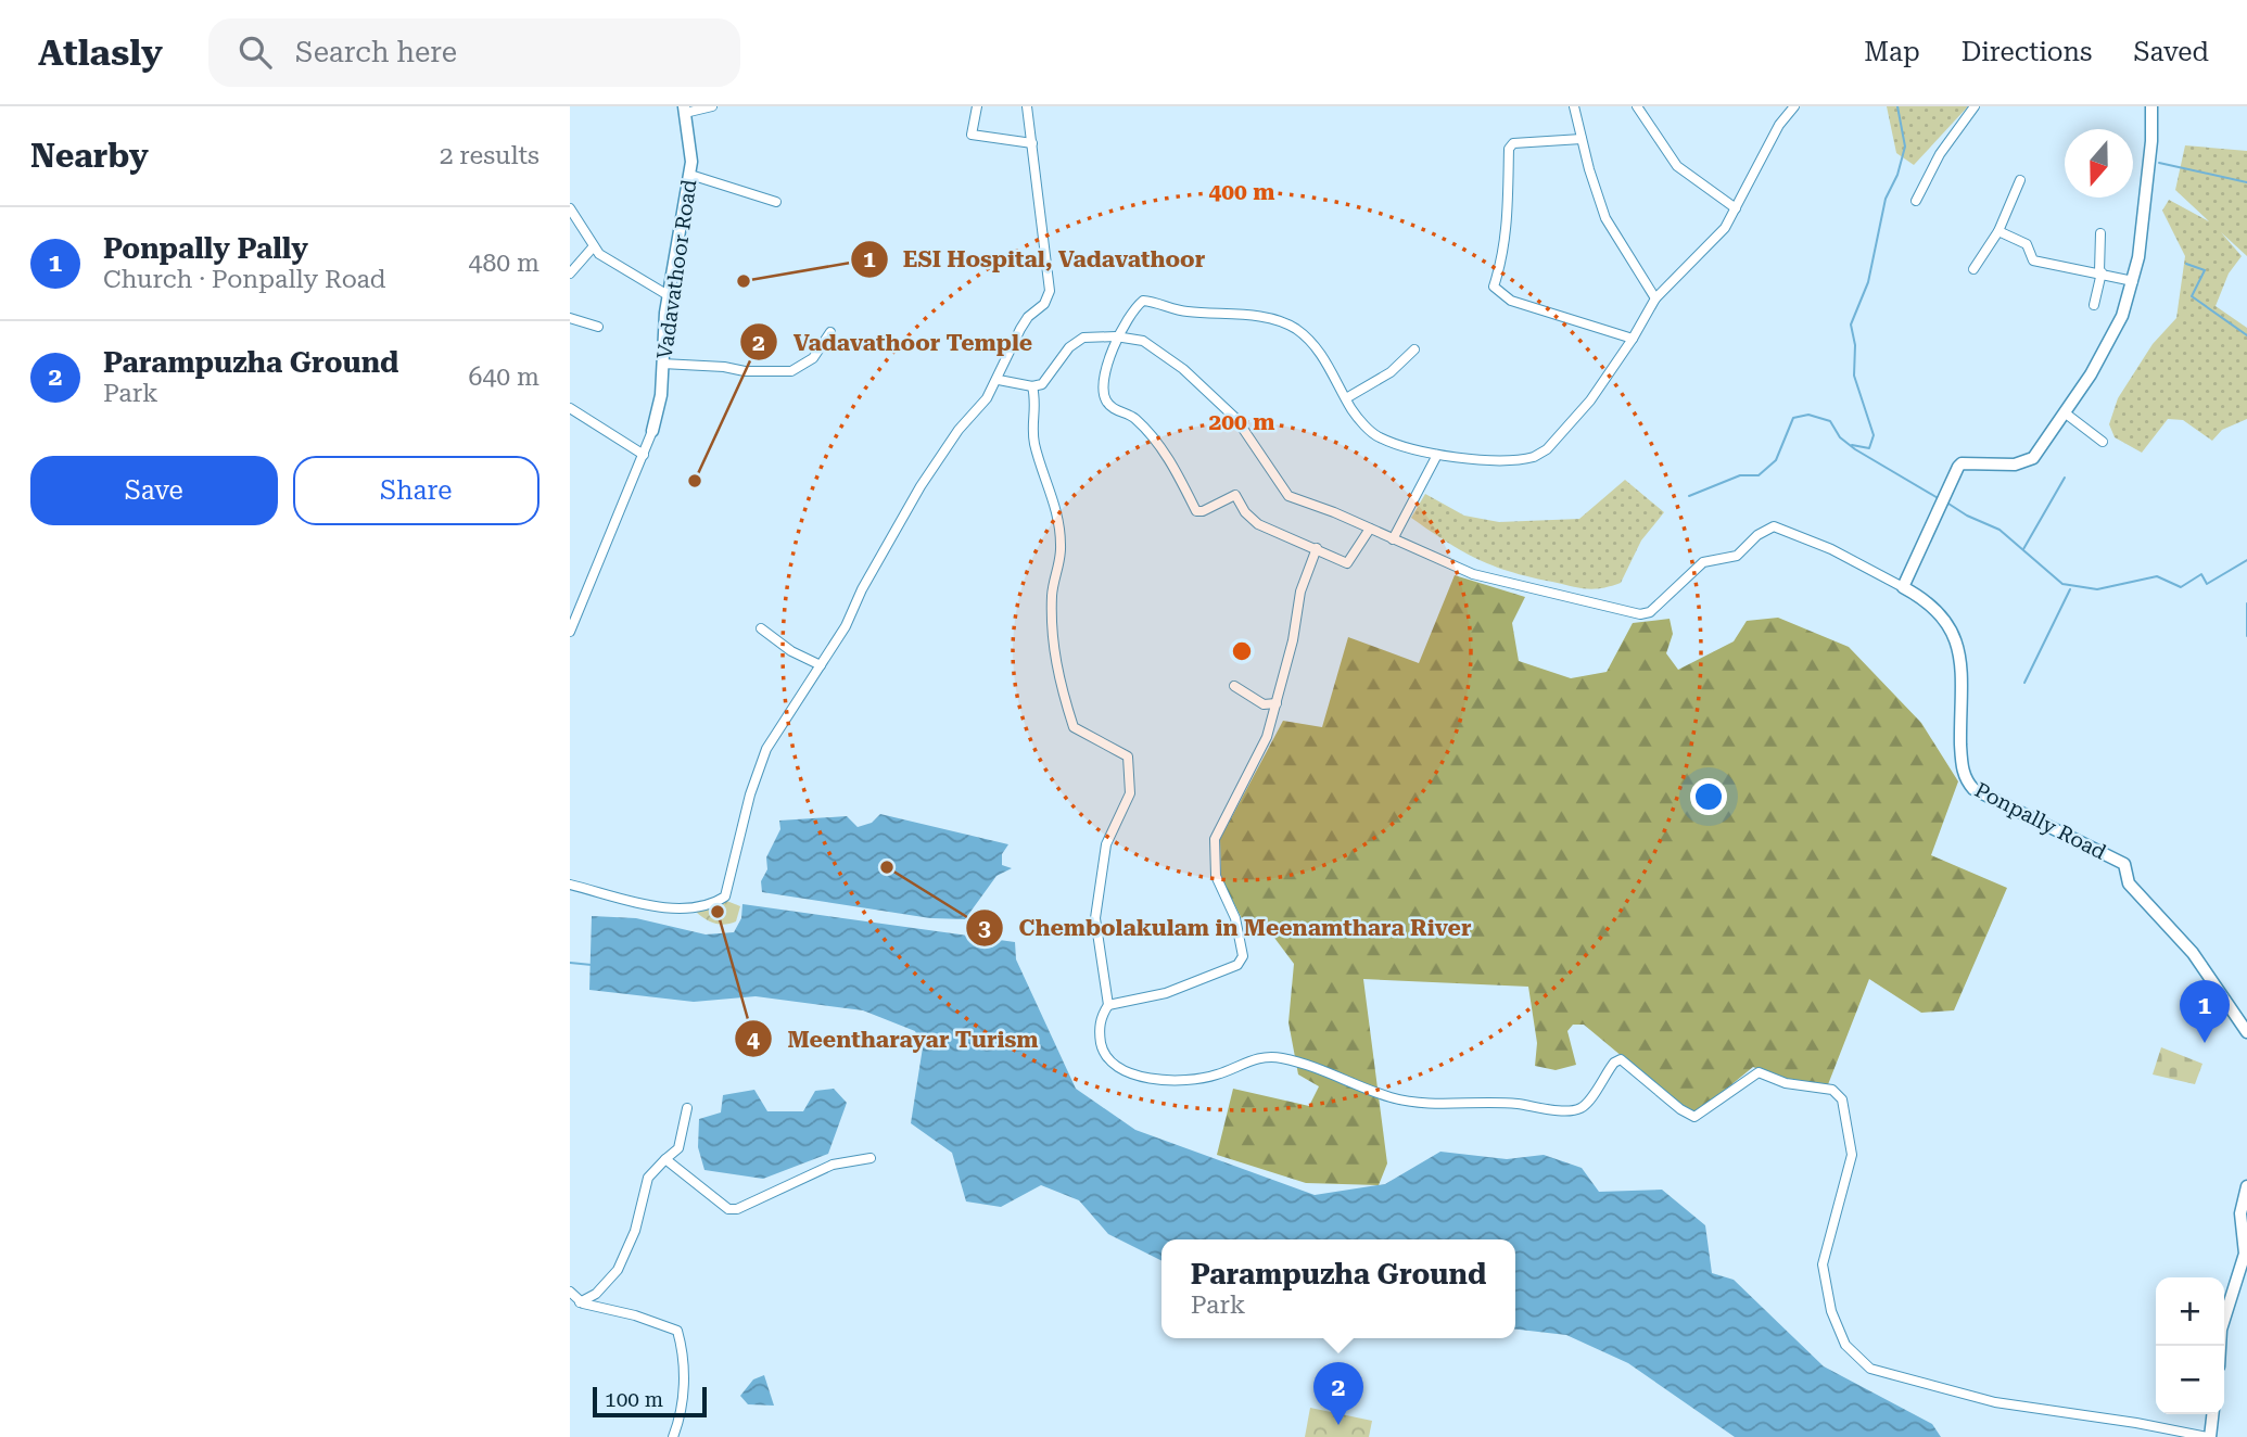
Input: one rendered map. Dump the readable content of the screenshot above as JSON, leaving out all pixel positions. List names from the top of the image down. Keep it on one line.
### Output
{"streets":{"main road":["Vadavathoor Road","Ponpally Road"]},"places":["ESI Hospital, Vadavathoor","Vadavathoor Temple","Chembolakulam in Meenamthara River","Meentharayar Turism"],"scale_bar":"100 m","north":"bottom","page":{"header":"Atlasly","search":"Search here","nav":["Map","Directions","Saved"],"heading":["Nearby","2 results"],"list":[{"mark":"1","name":"Ponpally Pally","note":"Church · Ponpally Road","value":"480 m"},{"mark":"2","name":"Parampuzha Ground","note":"Park","value":"640 m"}],"buttons":["Save","Share"],"pins":["1","2"],"popup":["Parampuzha Ground","Park"],"map_buttons":["+","−"],"scale":"100 m"},"rings":["400 m","200 m"]}
